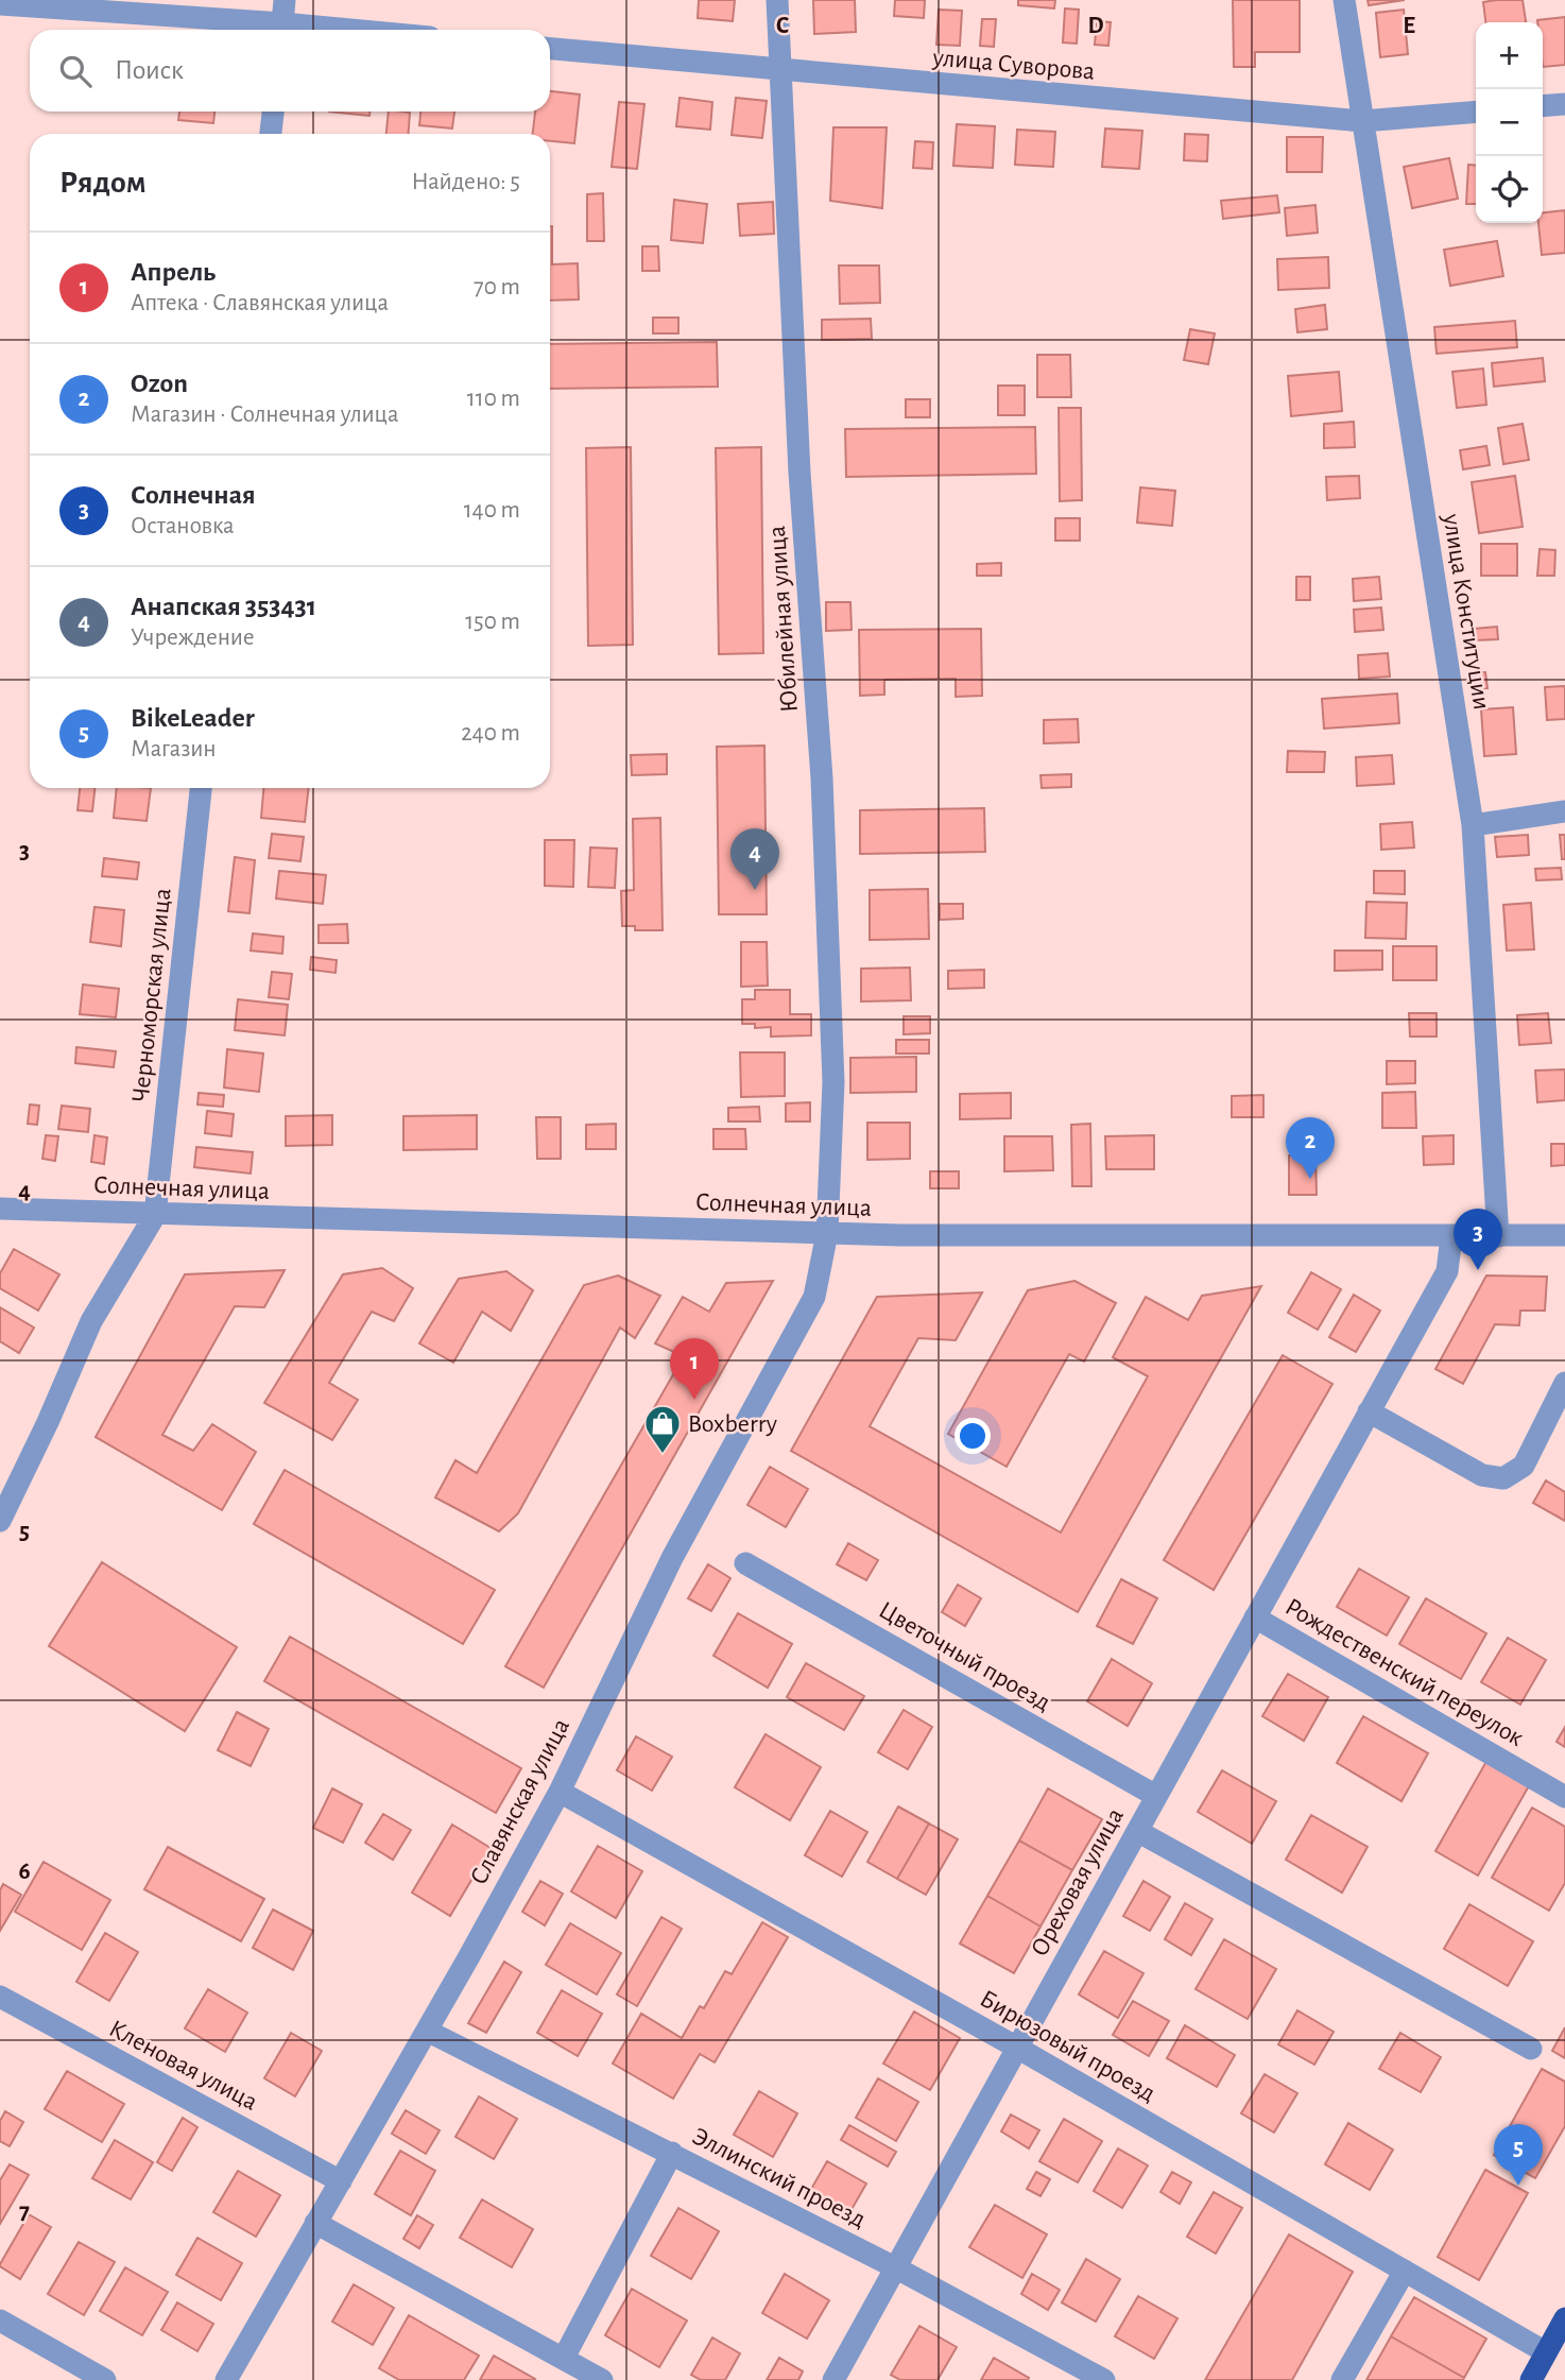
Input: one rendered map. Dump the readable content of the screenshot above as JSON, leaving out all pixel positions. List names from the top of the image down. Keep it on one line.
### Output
{"streets":{"street":["улица Суворова","улица Конституции","Юбилейная улица","Черноморская улица","Солнечная улица","Цветочный проезд","Рождественский переулок","Славянская улица","Ореховая улица","Бирюзовый проезд","Кленовая улица","Эллинский проезд"]},"crossings":[["улица Суворова","улица Конституции"],["улица Суворова","Юбилейная улица"],["улица Конституции","Солнечная улица"],["Юбилейная улица","Солнечная улица"],["Юбилейная улица","Славянская улица"],["Черноморская улица","Солнечная улица"],["Солнечная улица","Славянская улица"],["Солнечная улица","Ореховая улица"],["Цветочный проезд","Ореховая улица"],["Рождественский переулок","Ореховая улица"],["Славянская улица","Бирюзовый проезд"],["Славянская улица","Кленовая улица"],["Славянская улица","Эллинский проезд"],["Ореховая улица","Бирюзовый проезд"],["Ореховая улица","Эллинский проезд"]],"places":{"shop":["Boxberry"]},"page":{"map_buttons":["+","−"],"search":"Поиск","heading":["Рядом","Найдено: 5"],"list":[{"mark":"1","name":"Апрель","note":"Аптека · Славянская улица","value":"70 m"},{"mark":"2","name":"Ozon","note":"Магазин · Солнечная улица","value":"110 m"},{"mark":"3","name":"Солнечная","note":"Остановка","value":"140 m"},{"mark":"4","name":"Анапская 353431","note":"Учреждение","value":"150 m"},{"mark":"5","name":"BikeLeader","note":"Магазин","value":"240 m"}],"pins":["4","2","3","1","5"]},"grid":{"columns":["C","D","E"],"rows":["3","4","5","6","7"]}}
